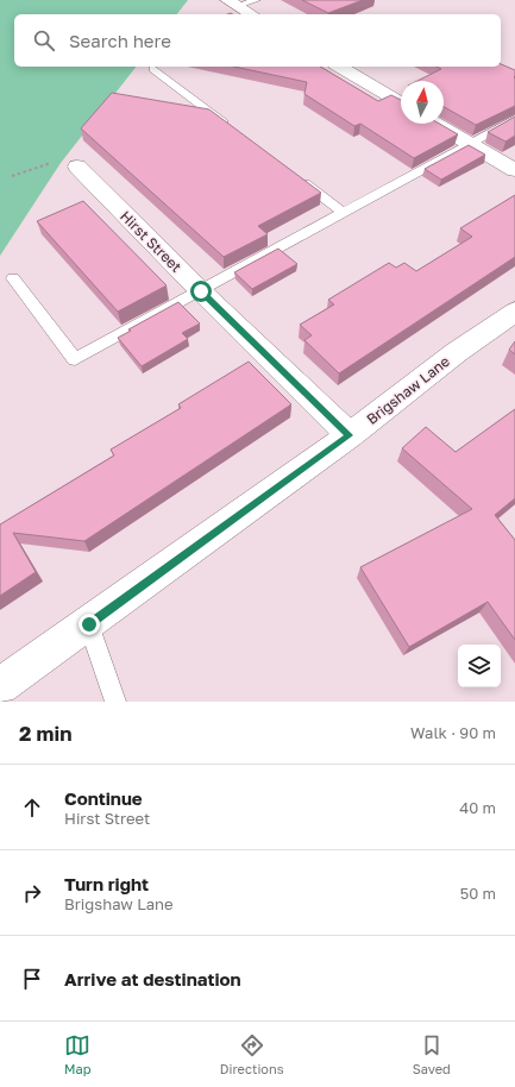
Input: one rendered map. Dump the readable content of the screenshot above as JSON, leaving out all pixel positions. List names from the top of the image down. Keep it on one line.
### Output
{"streets":{"street":["Hirst Street","Brigshaw Lane"]},"crossings":[["Hirst Street","Brigshaw Lane"]],"north":"top","page":{"search":"Search here","heading":["2 min","Walk · 90 m"],"list":[["Continue","Hirst Street","40 m"],["Turn right","Brigshaw Lane","50 m"],"Arrive at destination"],"nav":["Map","Directions","Saved"]}}
